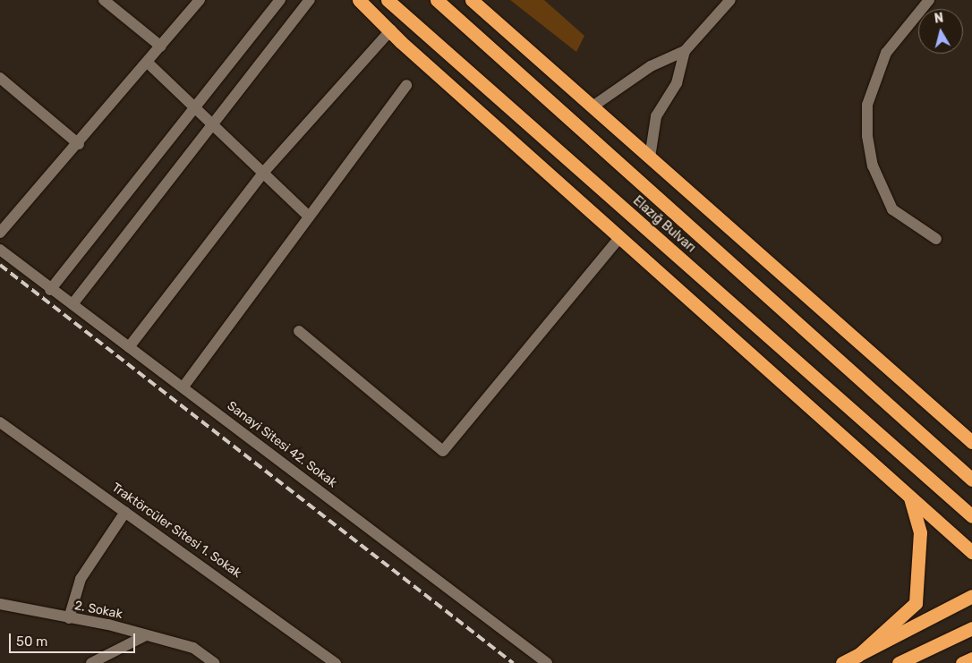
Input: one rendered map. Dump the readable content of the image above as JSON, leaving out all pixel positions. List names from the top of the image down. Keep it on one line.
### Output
{"streets":{"highway":["Elazığ Bulvarı"],"street":["Sanayi Sitesi 42. Sokak","Traktörcüler Sitesi 1. Sokak","2. Sokak"]},"scale_bar":"50 m","north":"top"}
